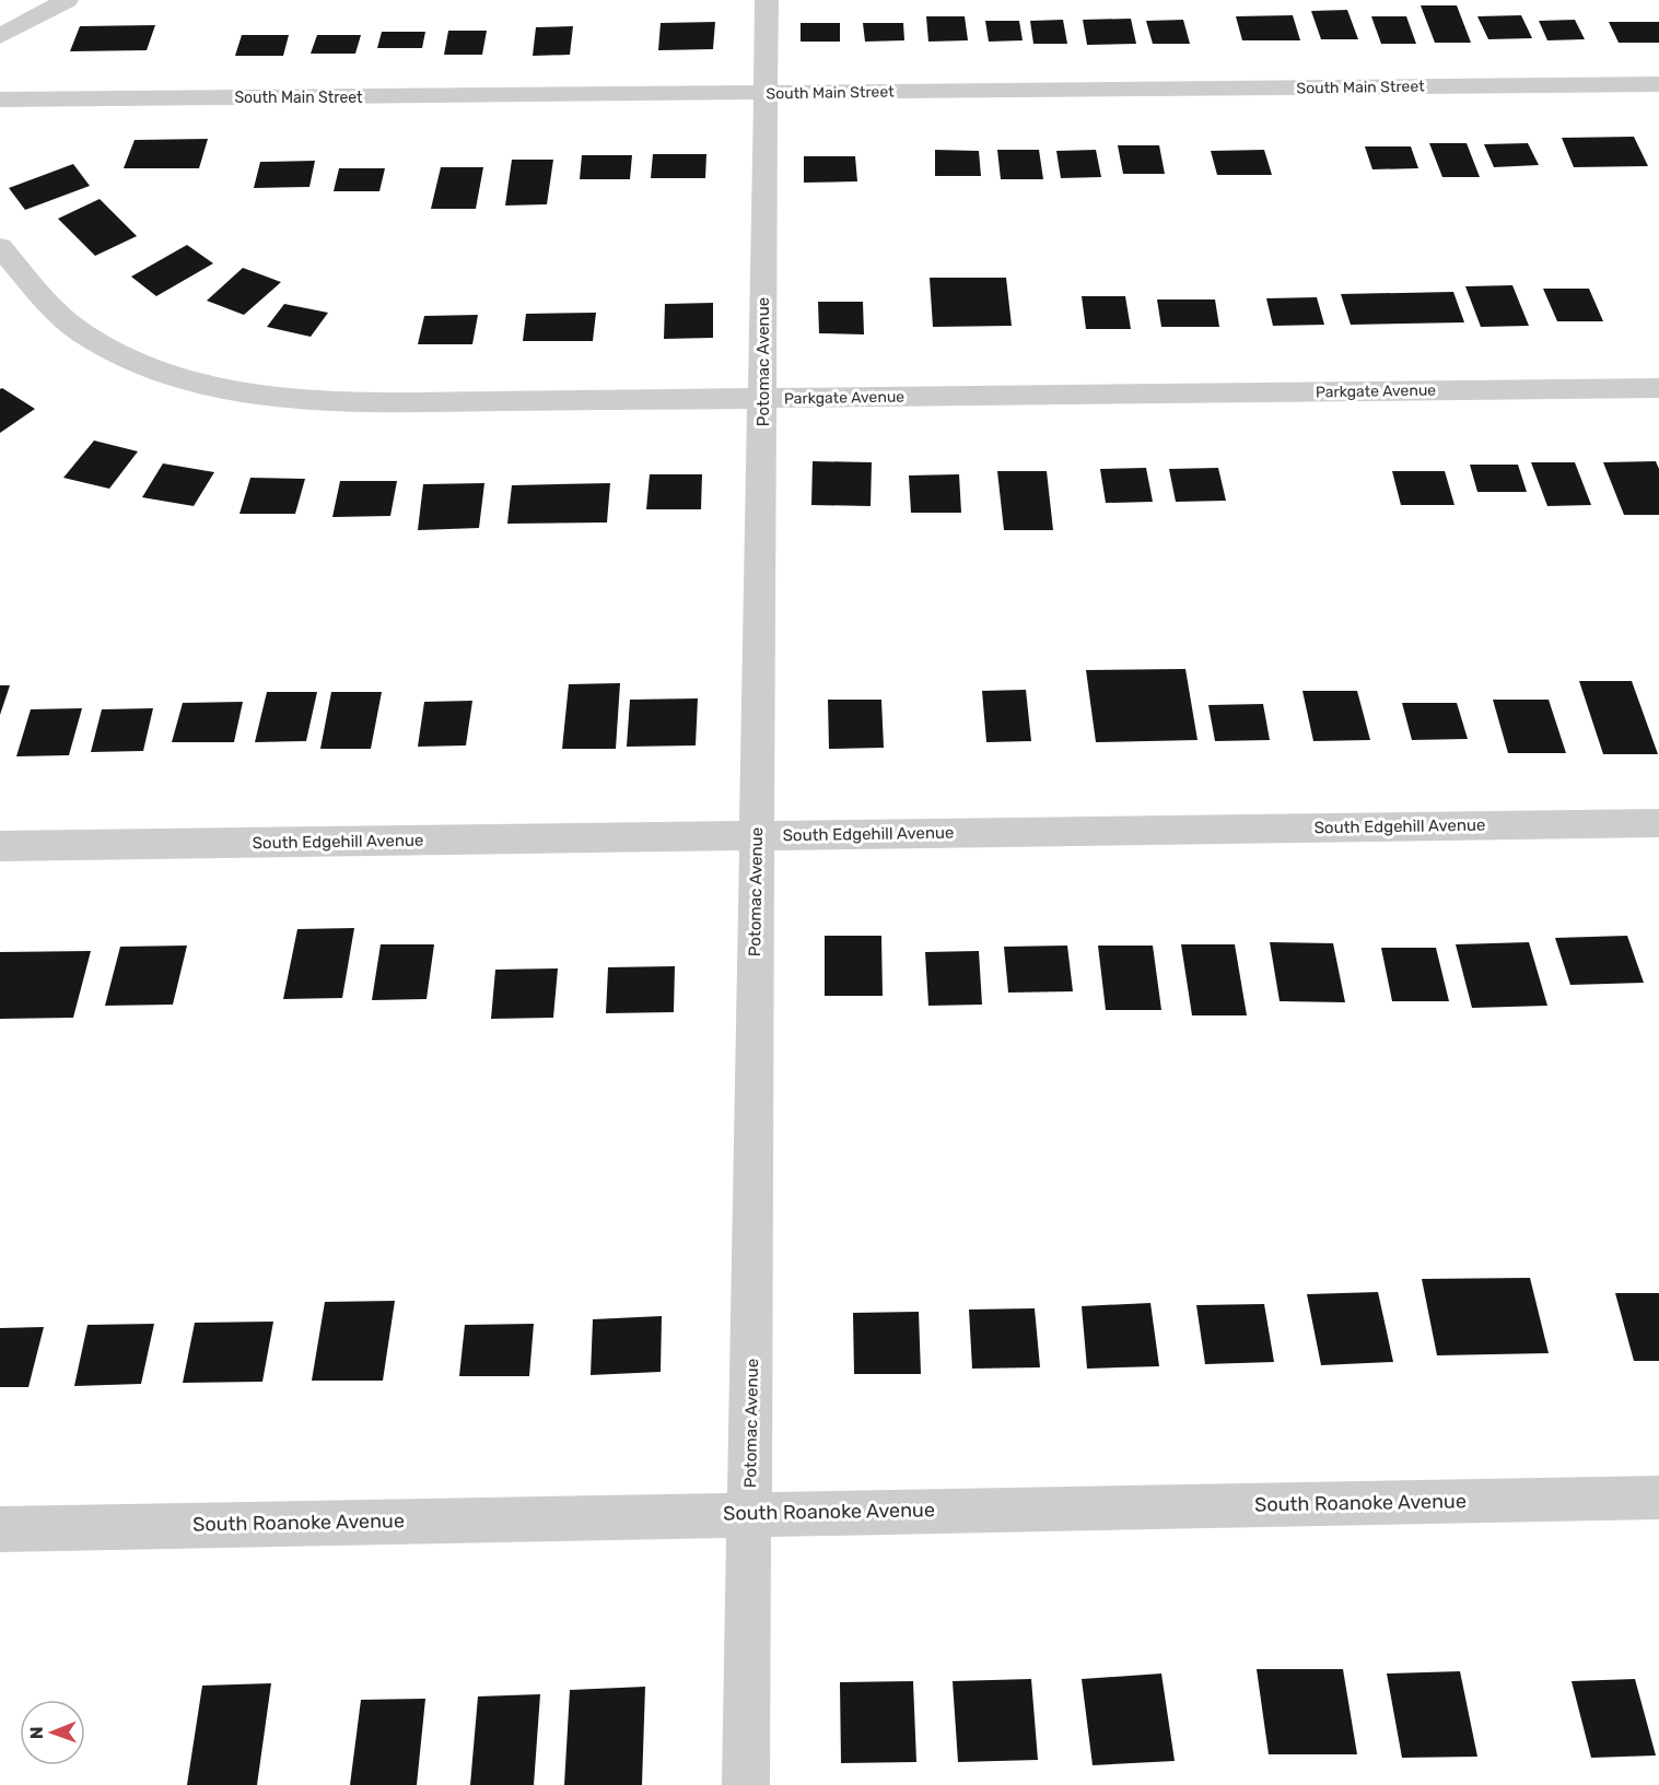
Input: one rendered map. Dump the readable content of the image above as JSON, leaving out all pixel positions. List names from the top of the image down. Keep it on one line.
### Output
{"streets":{"street":["South Main Street","Potomac Avenue","Parkgate Avenue","South Edgehill Avenue","South Roanoke Avenue"]},"crossings":[["South Main Street","Potomac Avenue"],["Potomac Avenue","Parkgate Avenue"],["Potomac Avenue","South Edgehill Avenue"],["Potomac Avenue","South Roanoke Avenue"]],"north":"left"}
